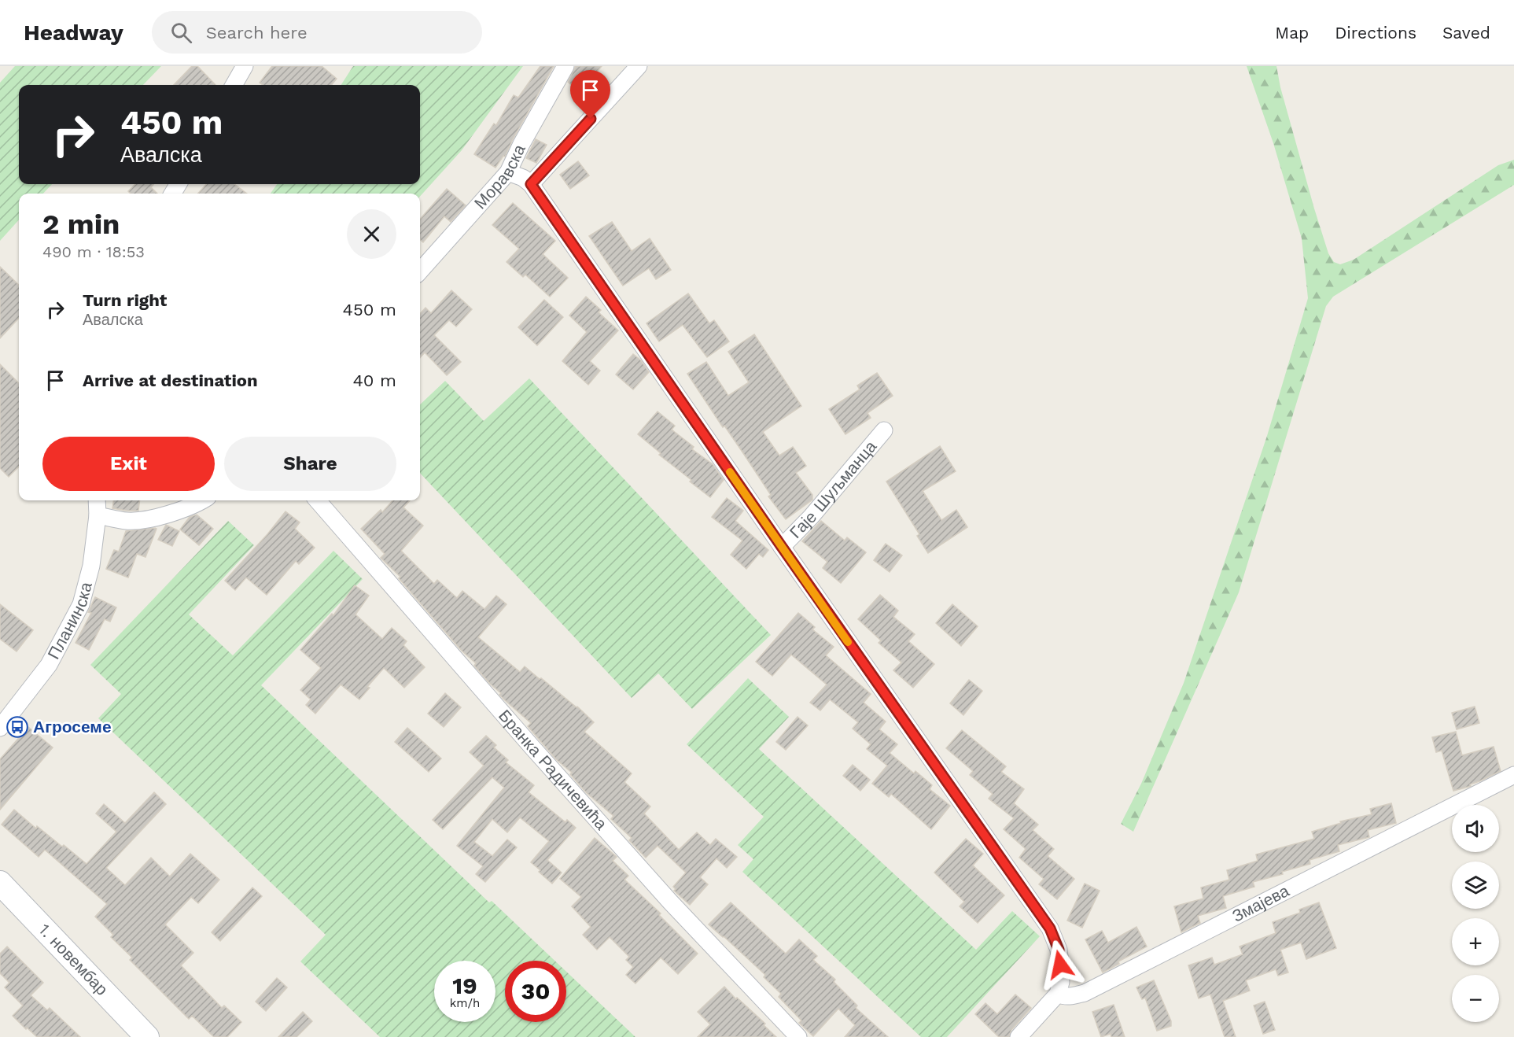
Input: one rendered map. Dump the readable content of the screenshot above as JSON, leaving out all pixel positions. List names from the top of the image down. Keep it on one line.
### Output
{"streets":{"main road":["1. новембар"],"street":["Моравска","Гаје Шуљманца","Планинска","Бранка Радичевића","Змајева"]},"crossings":[["Моравска","Гаје Шуљманца"],["Гаје Шуљманца","Змајева"]],"places":{"bus stop":["Агросеме"]},"page":{"header":"Headway","search":"Search here","nav":["Map","Directions","Saved"],"turn":["450 m","Авалска"],"heading":["2 min","490 m · 18:53"],"list":[{"name":"Turn right","note":"Авалска","value":"450 m"},{"name":"Arrive at destination","value":"40 m"}],"buttons":["Exit","Share"],"map_buttons":["+","−"],"speed":"19 km/h","limit":"30"}}
